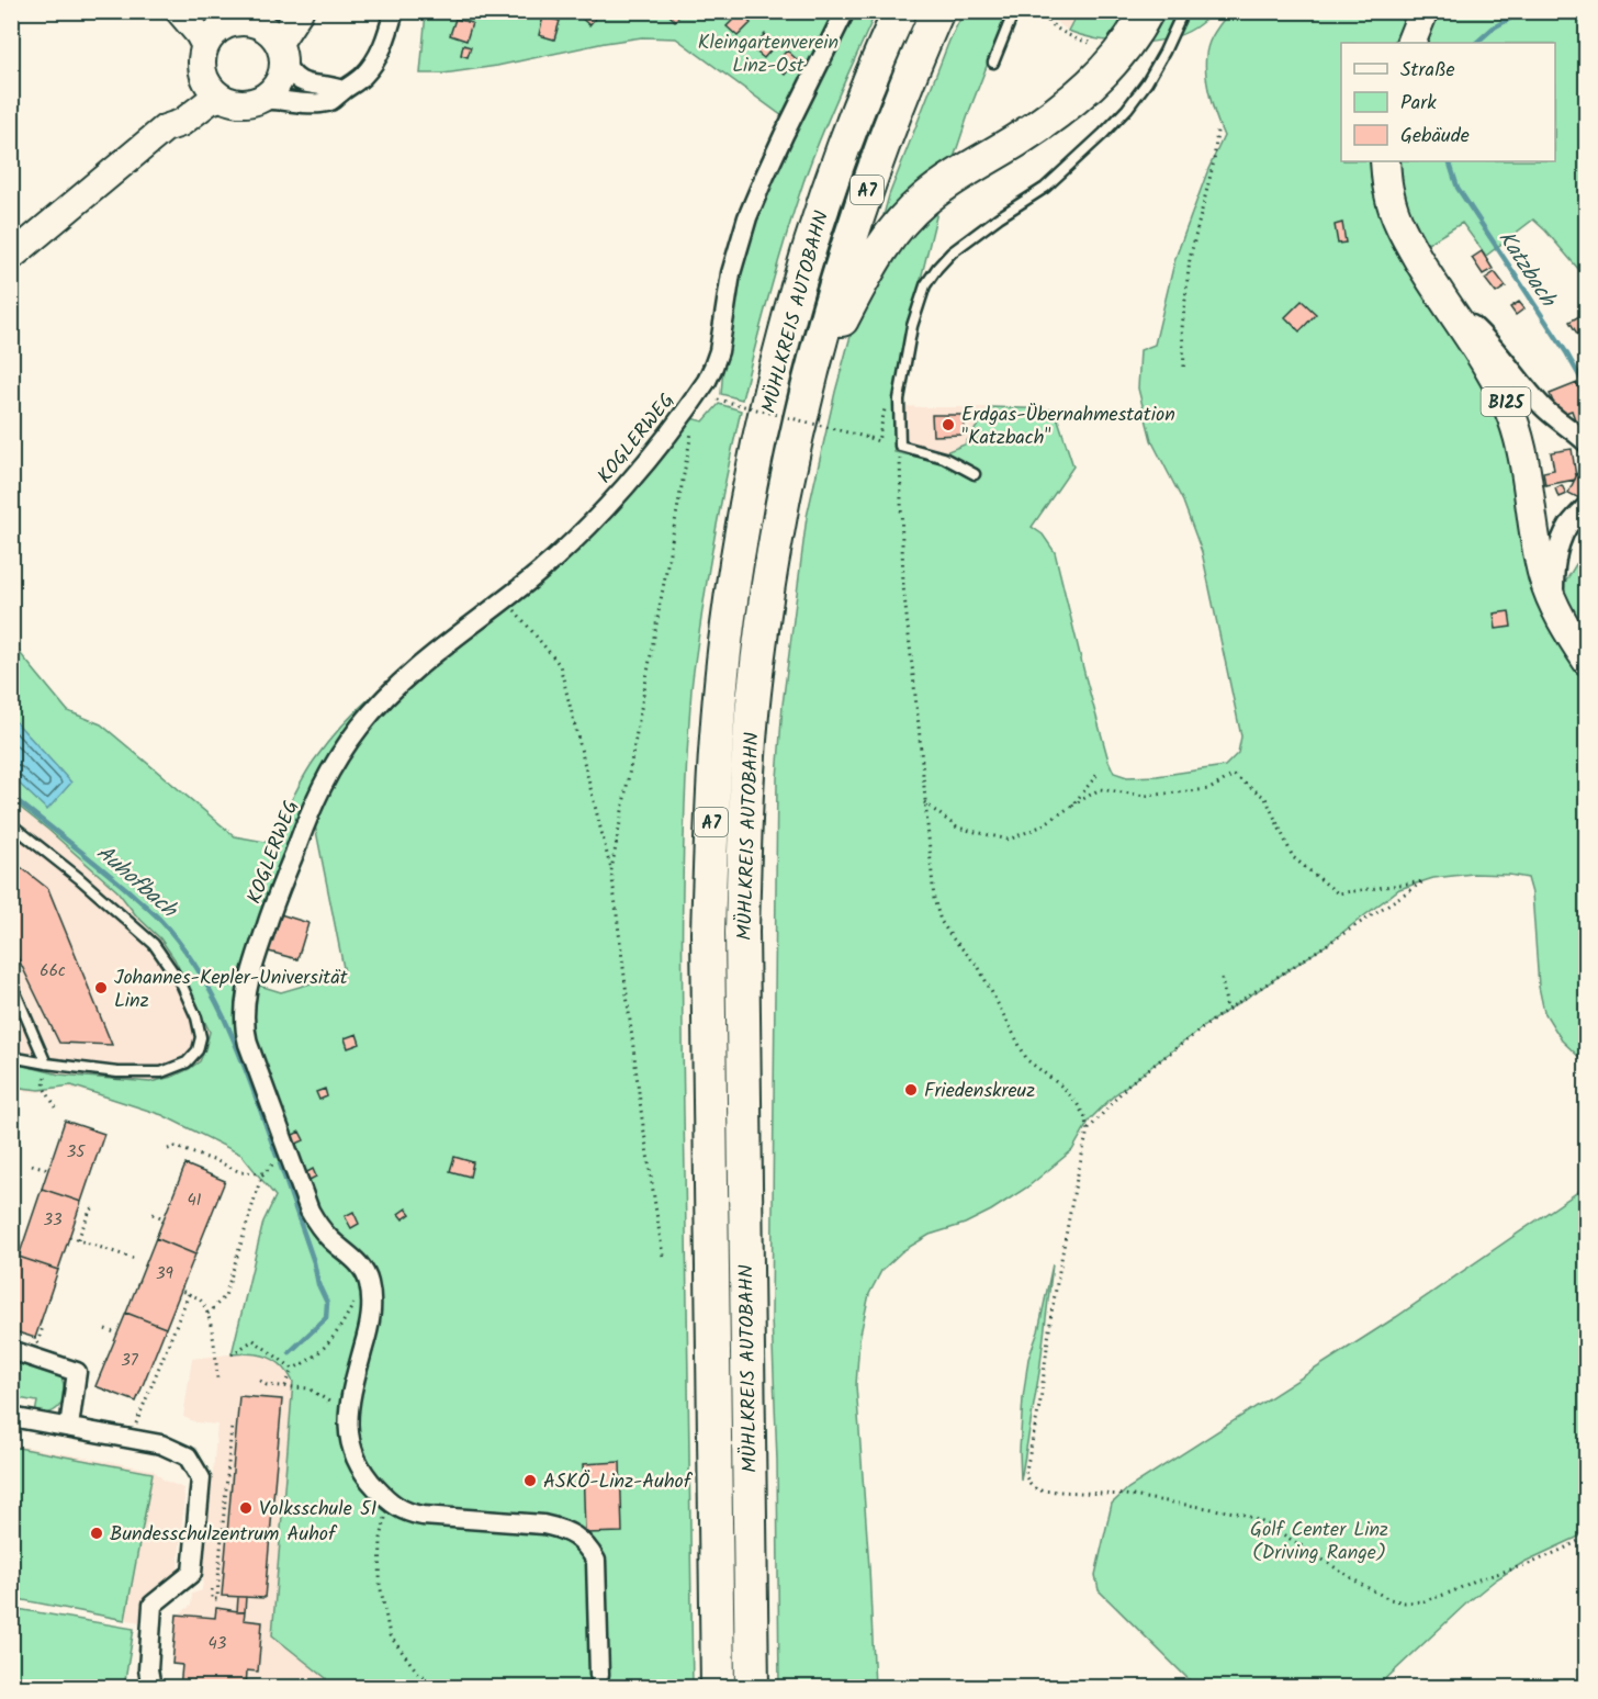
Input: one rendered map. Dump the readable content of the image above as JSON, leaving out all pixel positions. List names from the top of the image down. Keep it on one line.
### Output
{"streets":{"highway":["A7","MÜHLKREIS AUTOBAHN"],"main road":["B125"],"street":["KOGLERWEG"]},"water":["Katzbach","Auhofbach"],"parks":["Kleingartenverein Linz-Ost","Golf Center Linz (Driving Range)"],"places":["Erdgas-Übernahmestation \"Katzbach\"","Johannes-Kepler-Universität Linz","Friedenskreuz","ASKÖ-Linz-Auhof","Volksschule 51","Bundesschulzentrum Auhof"],"house_numbers":["66c","35","41","33","39","37","43"],"legend":["Straße","Park","Gebäude"]}
